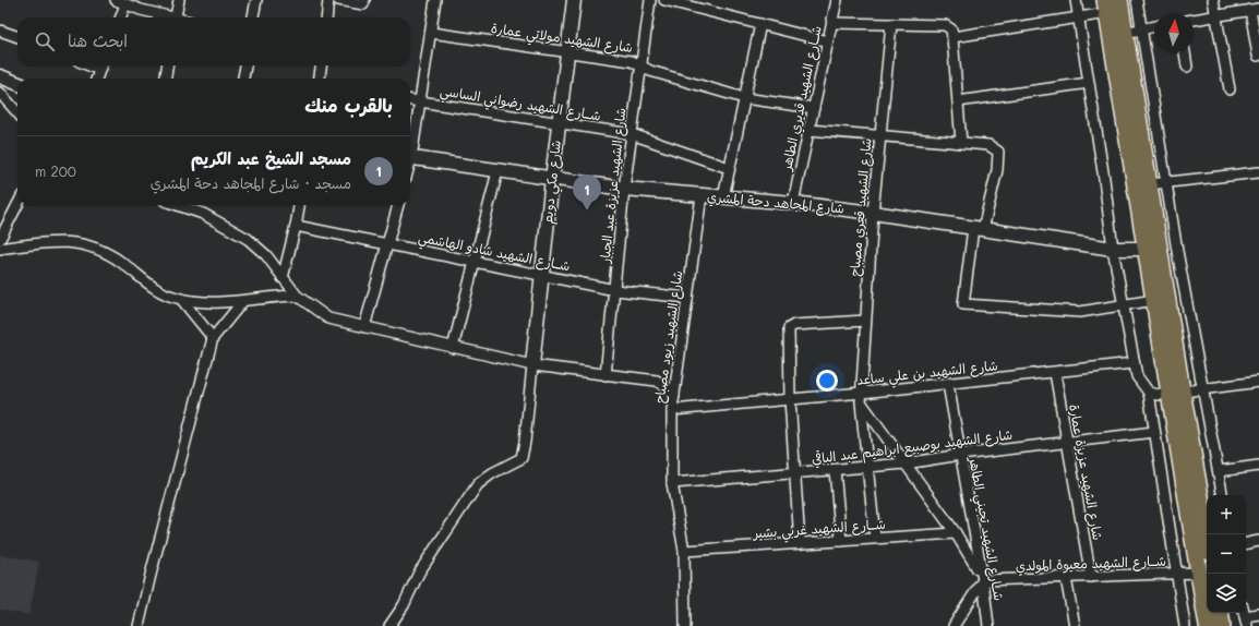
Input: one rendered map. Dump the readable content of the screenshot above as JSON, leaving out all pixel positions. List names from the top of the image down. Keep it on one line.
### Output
{"streets":{"street":["شارع الشهيد مولاتي عمارة","شــارع الشهيد قديري الطاهر","شــارع الشهيد رضواني الساسي","شارع مكي دويم","شارع الشهيد عزيزة عبد الجبار","شارع المجاهد دحة المشري","شارع الشهيد قعري مصباح","شــارع الشهيد شادو الهاشمي","شارع الشهيد زيود مصباح","شارع الشهيد بن علي ساعد","شارع الشهيد بوصبيع ابراهيم عبد الباقي","شارع الشهيد عزيزة عمارة","شــارع الشهيد غربي بشير","شــارع الشهيد تجيني الطاهر","شــارع الشهيد معيوة المولدي"]},"crossings":[["شارع الشهيد مولاتي عمارة","شــارع الشهيد قديري الطاهر"],["شارع الشهيد مولاتي عمارة","شارع مكي دويم"],["شارع الشهيد مولاتي عمارة","شارع الشهيد عزيزة عبد الجبار"],["شــارع الشهيد قديري الطاهر","شارع المجاهد دحة المشري"],["شــارع الشهيد رضواني الساسي","شارع مكي دويم"],["شــارع الشهيد رضواني الساسي","شارع الشهيد عزيزة عبد الجبار"],["شارع مكي دويم","شارع المجاهد دحة المشري"],["شارع مكي دويم","شــارع الشهيد شادو الهاشمي"],["شارع الشهيد عزيزة عبد الجبار","شارع المجاهد دحة المشري"],["شارع الشهيد عزيزة عبد الجبار","شــارع الشهيد شادو الهاشمي"],["شارع المجاهد دحة المشري","شارع الشهيد قعري مصباح"],["شارع المجاهد دحة المشري","شارع الشهيد زيود مصباح"],["شارع الشهيد قعري مصباح","شارع الشهيد بن علي ساعد"],["شارع الشهيد قعري مصباح","شارع الشهيد بوصبيع ابراهيم عبد الباقي"],["شارع الشهيد قعري مصباح","شــارع الشهيد غربي بشير"],["شــارع الشهيد شادو الهاشمي","شارع الشهيد زيود مصباح"],["شارع الشهيد زيود مصباح","شارع الشهيد بن علي ساعد"],["شارع الشهيد زيود مصباح","شارع الشهيد بوصبيع ابراهيم عبد الباقي"],["شارع الشهيد زيود مصباح","شــارع الشهيد غربي بشير"],["شارع الشهيد بن علي ساعد","شارع الشهيد عزيزة عمارة"],["شارع الشهيد بن علي ساعد","شــارع الشهيد تجيني الطاهر"],["شارع الشهيد بوصبيع ابراهيم عبد الباقي","شارع الشهيد عزيزة عمارة"],["شارع الشهيد بوصبيع ابراهيم عبد الباقي","شــارع الشهيد تجيني الطاهر"],["شارع الشهيد عزيزة عمارة","شــارع الشهيد معيوة المولدي"],["شــارع الشهيد تجيني الطاهر","شــارع الشهيد معيوة المولدي"]],"north":"top","page":{"search":"ابحث هنا","heading":"بالقرب منك","list":[{"mark":"1","name":"مسجد الشيخ عبد الكريم","note":"مسجد · شارع المجاهد دحة المشري","value":"200 m"}],"pins":"1","map_buttons":["+","−"]}}
